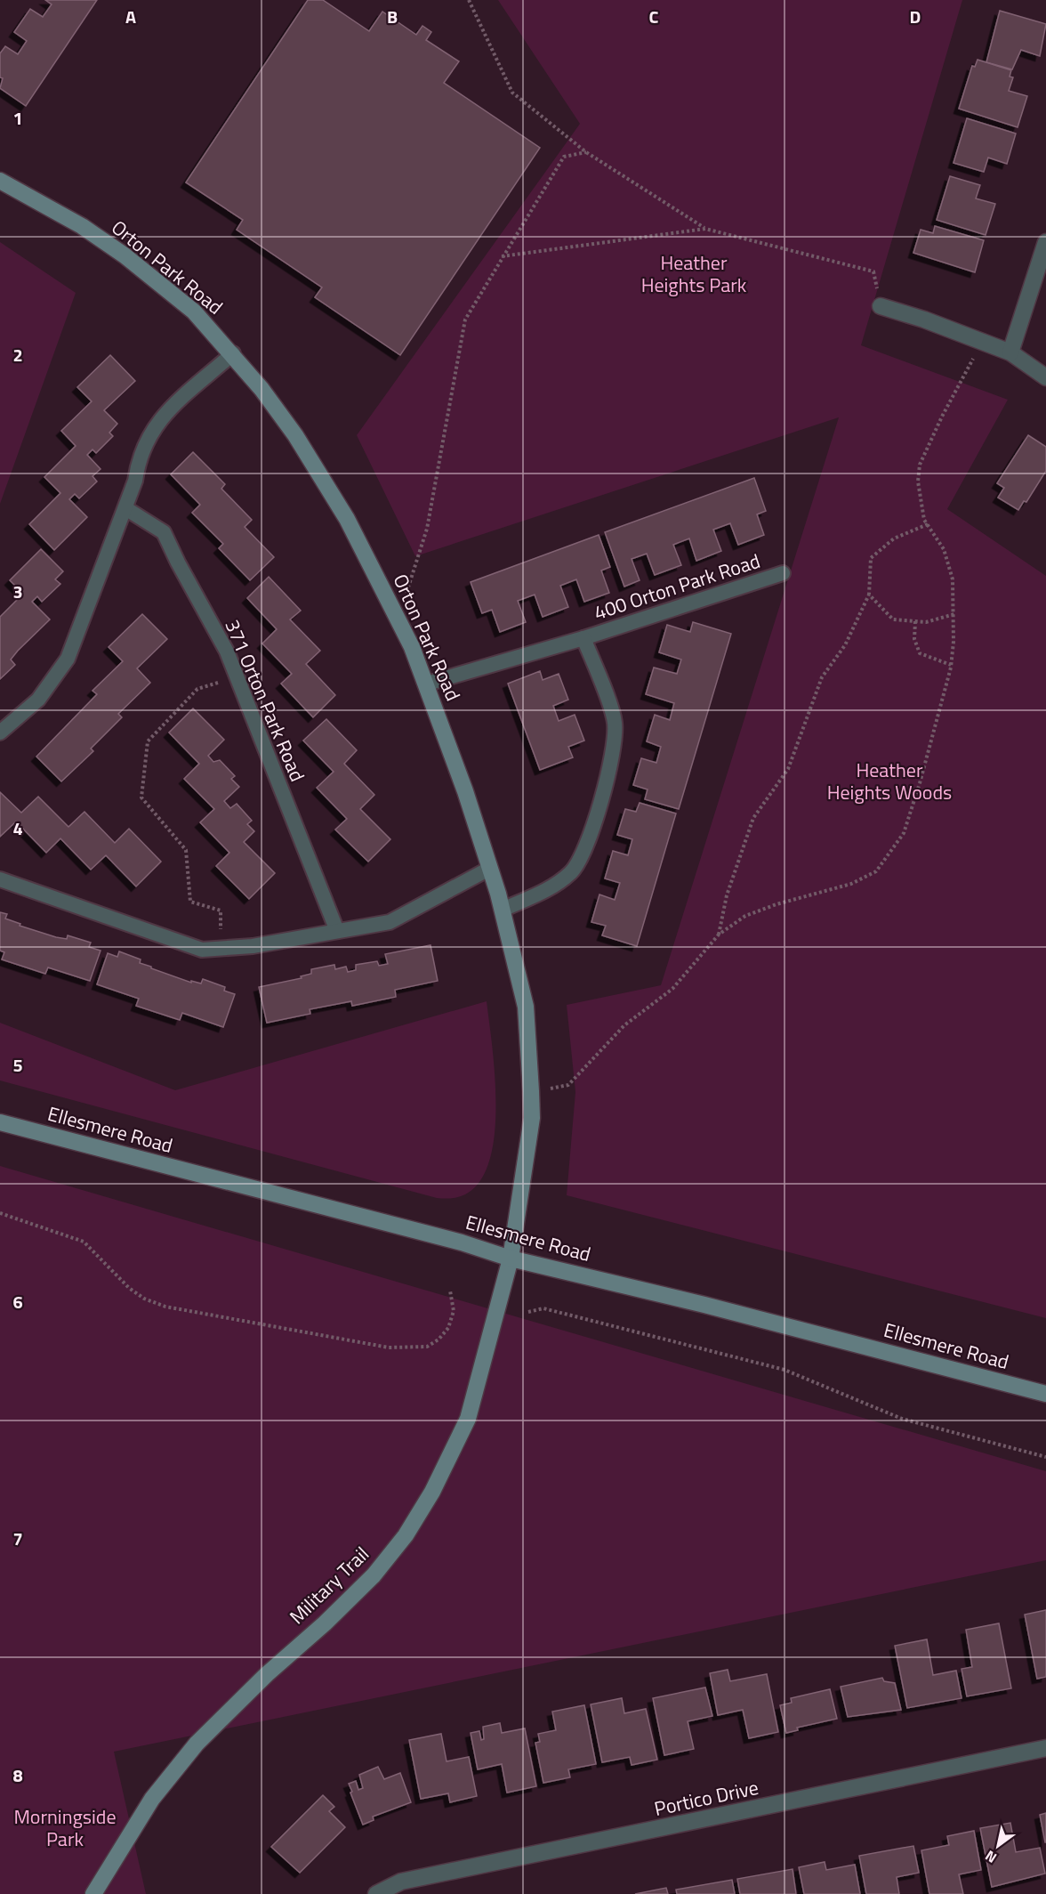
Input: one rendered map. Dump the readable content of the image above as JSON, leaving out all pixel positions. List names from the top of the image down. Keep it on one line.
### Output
{"streets":{"street":["Orton Park Road","Ellesmere Road","Military Trail","Portico Drive"],"lane":["400 Orton Park Road","371 Orton Park Road"]},"crossings":[["Orton Park Road","400 Orton Park Road"],["Orton Park Road","Ellesmere Road"],["Orton Park Road","Military Trail"],["Ellesmere Road","Military Trail"]],"parks":["Heather Heights Park","Heather Heights Woods","Morningside Park"],"north":"bottom left","grid":{"columns":["A","B","C","D"],"rows":["1","2","3","4","5","6","7","8"]}}
